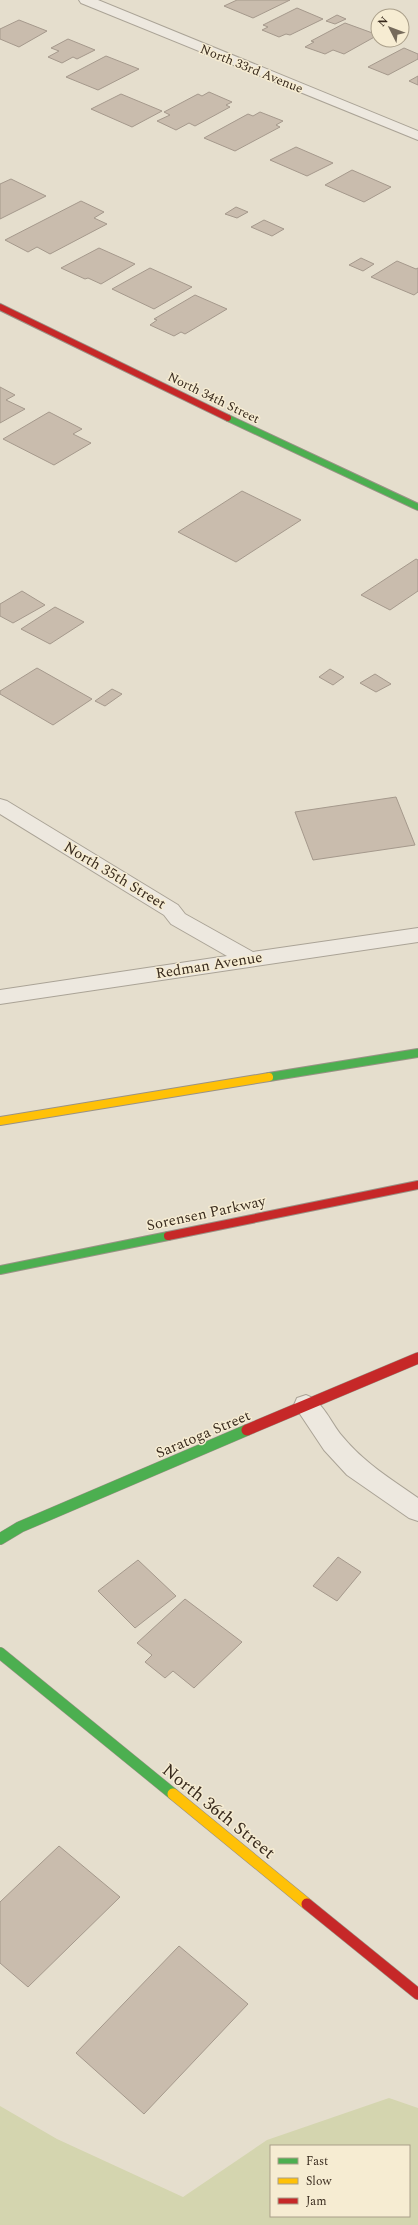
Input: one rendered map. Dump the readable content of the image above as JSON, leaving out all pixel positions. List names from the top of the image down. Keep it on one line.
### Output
{"streets":{"street":["North 33rd Avenue","North 34th Street","North 35th Street","Redman Avenue","Sorensen Parkway","Saratoga Street","North 36th Street"]},"crossings":[["North 35th Street","Redman Avenue"]],"legend":["Fast","Slow","Jam"],"north":"top left"}
